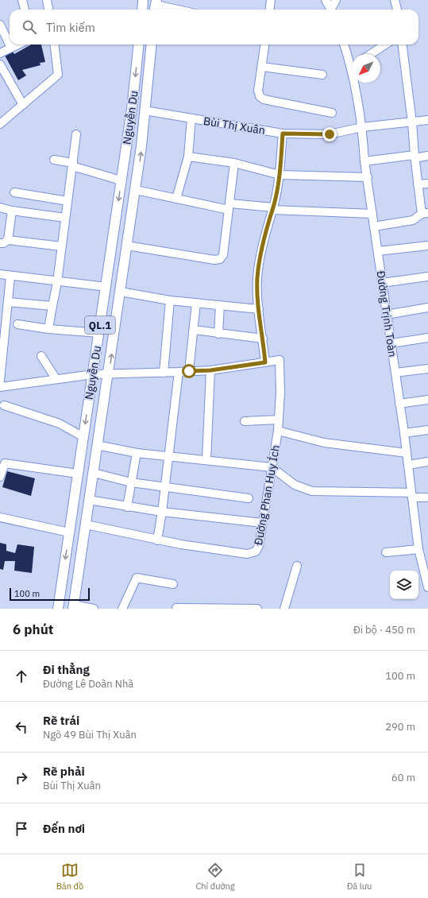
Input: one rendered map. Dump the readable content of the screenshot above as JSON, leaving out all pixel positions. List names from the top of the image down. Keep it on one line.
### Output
{"streets":{"main road":["Nguyễn Du","QL.1"],"street":["Bùi Thị Xuân","Đường Trịnh Toàn","Đường Phan Huy Ích"]},"crossings":[["Nguyễn Du","Bùi Thị Xuân"],["Nguyễn Du","Đường Phan Huy Ích"],["Bùi Thị Xuân","Đường Trịnh Toàn"]],"scale_bar":"100 m","north":"bottom left","page":{"search":"Tìm kiếm","scale":"100 m","heading":["6 phút","Đi bộ · 450 m"],"list":[["Đi thẳng","Đường Lê Doãn Nhã","100 m"],["Rẽ trái","Ngõ 49 Bùi Thị Xuân","290 m"],["Rẽ phải","Bùi Thị Xuân","60 m"],"Đến nơi"],"nav":["Bản đồ","Chỉ đường","Đã lưu"]}}
